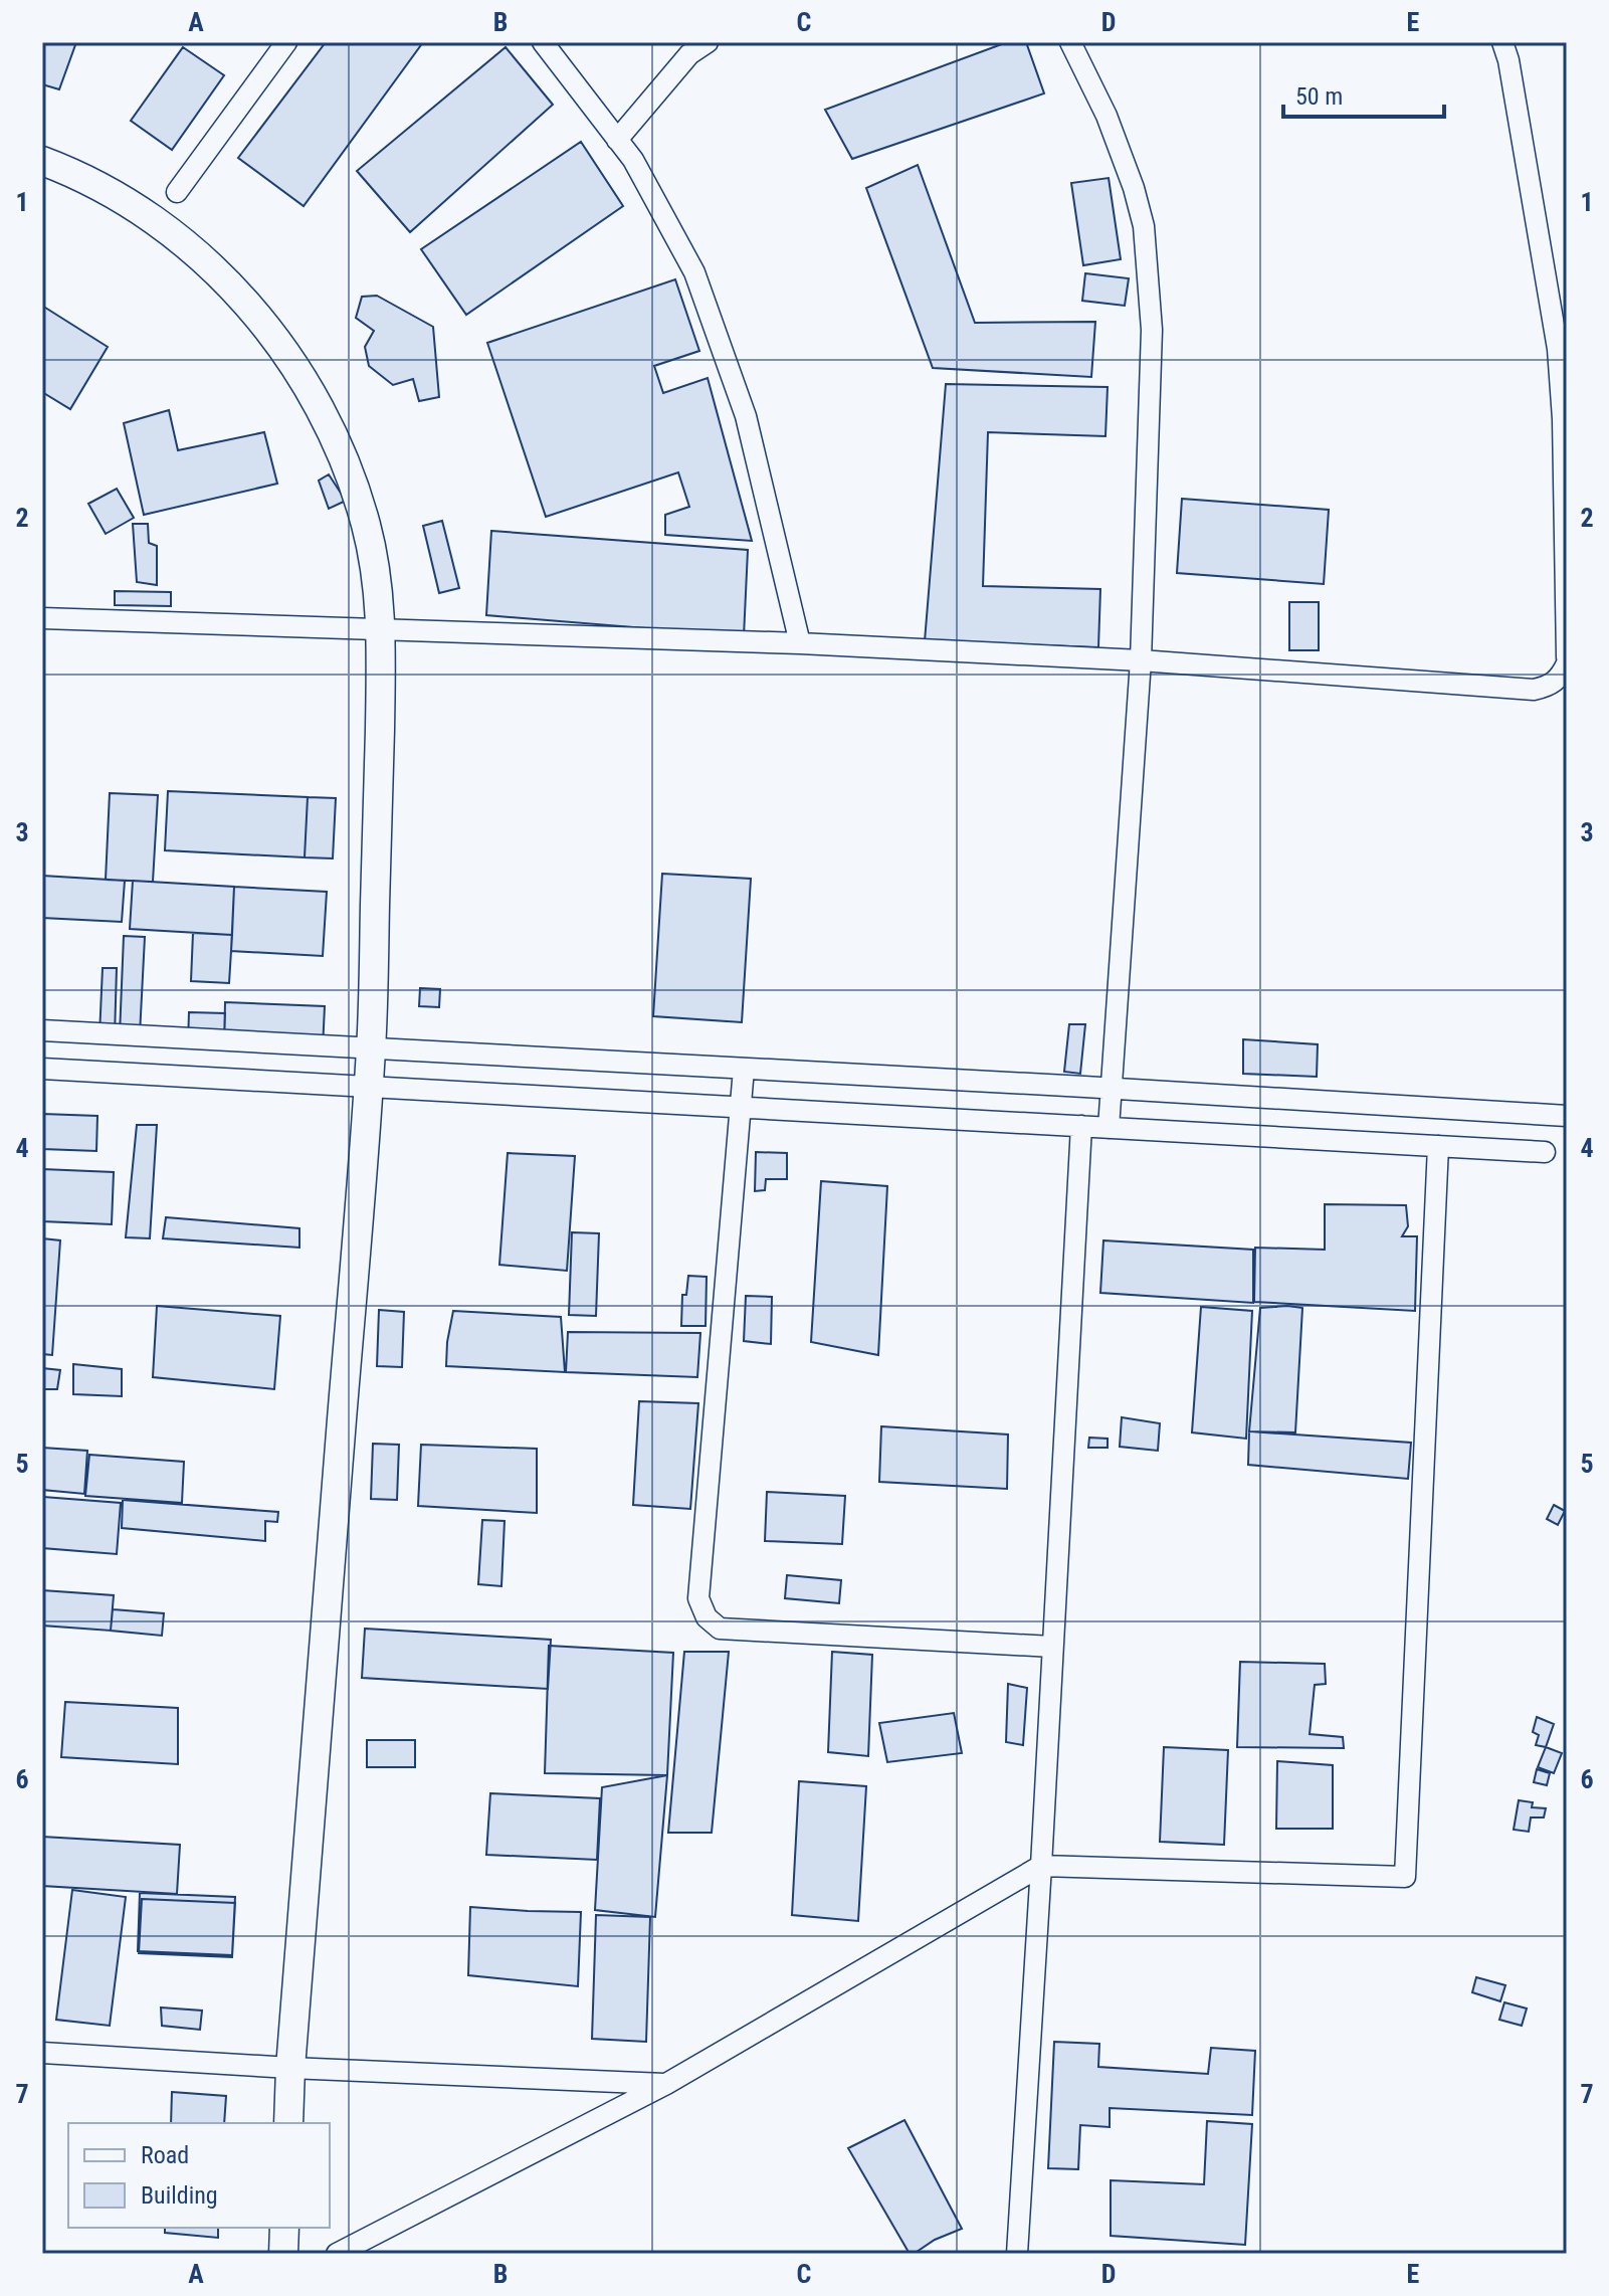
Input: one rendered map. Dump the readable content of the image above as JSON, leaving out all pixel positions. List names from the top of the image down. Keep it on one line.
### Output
{"legend":["Road","Building"],"scale_bar":"50 m","grid":{"columns":["A","B","C","D","E"],"rows":["1","2","3","4","5","6","7"]}}
